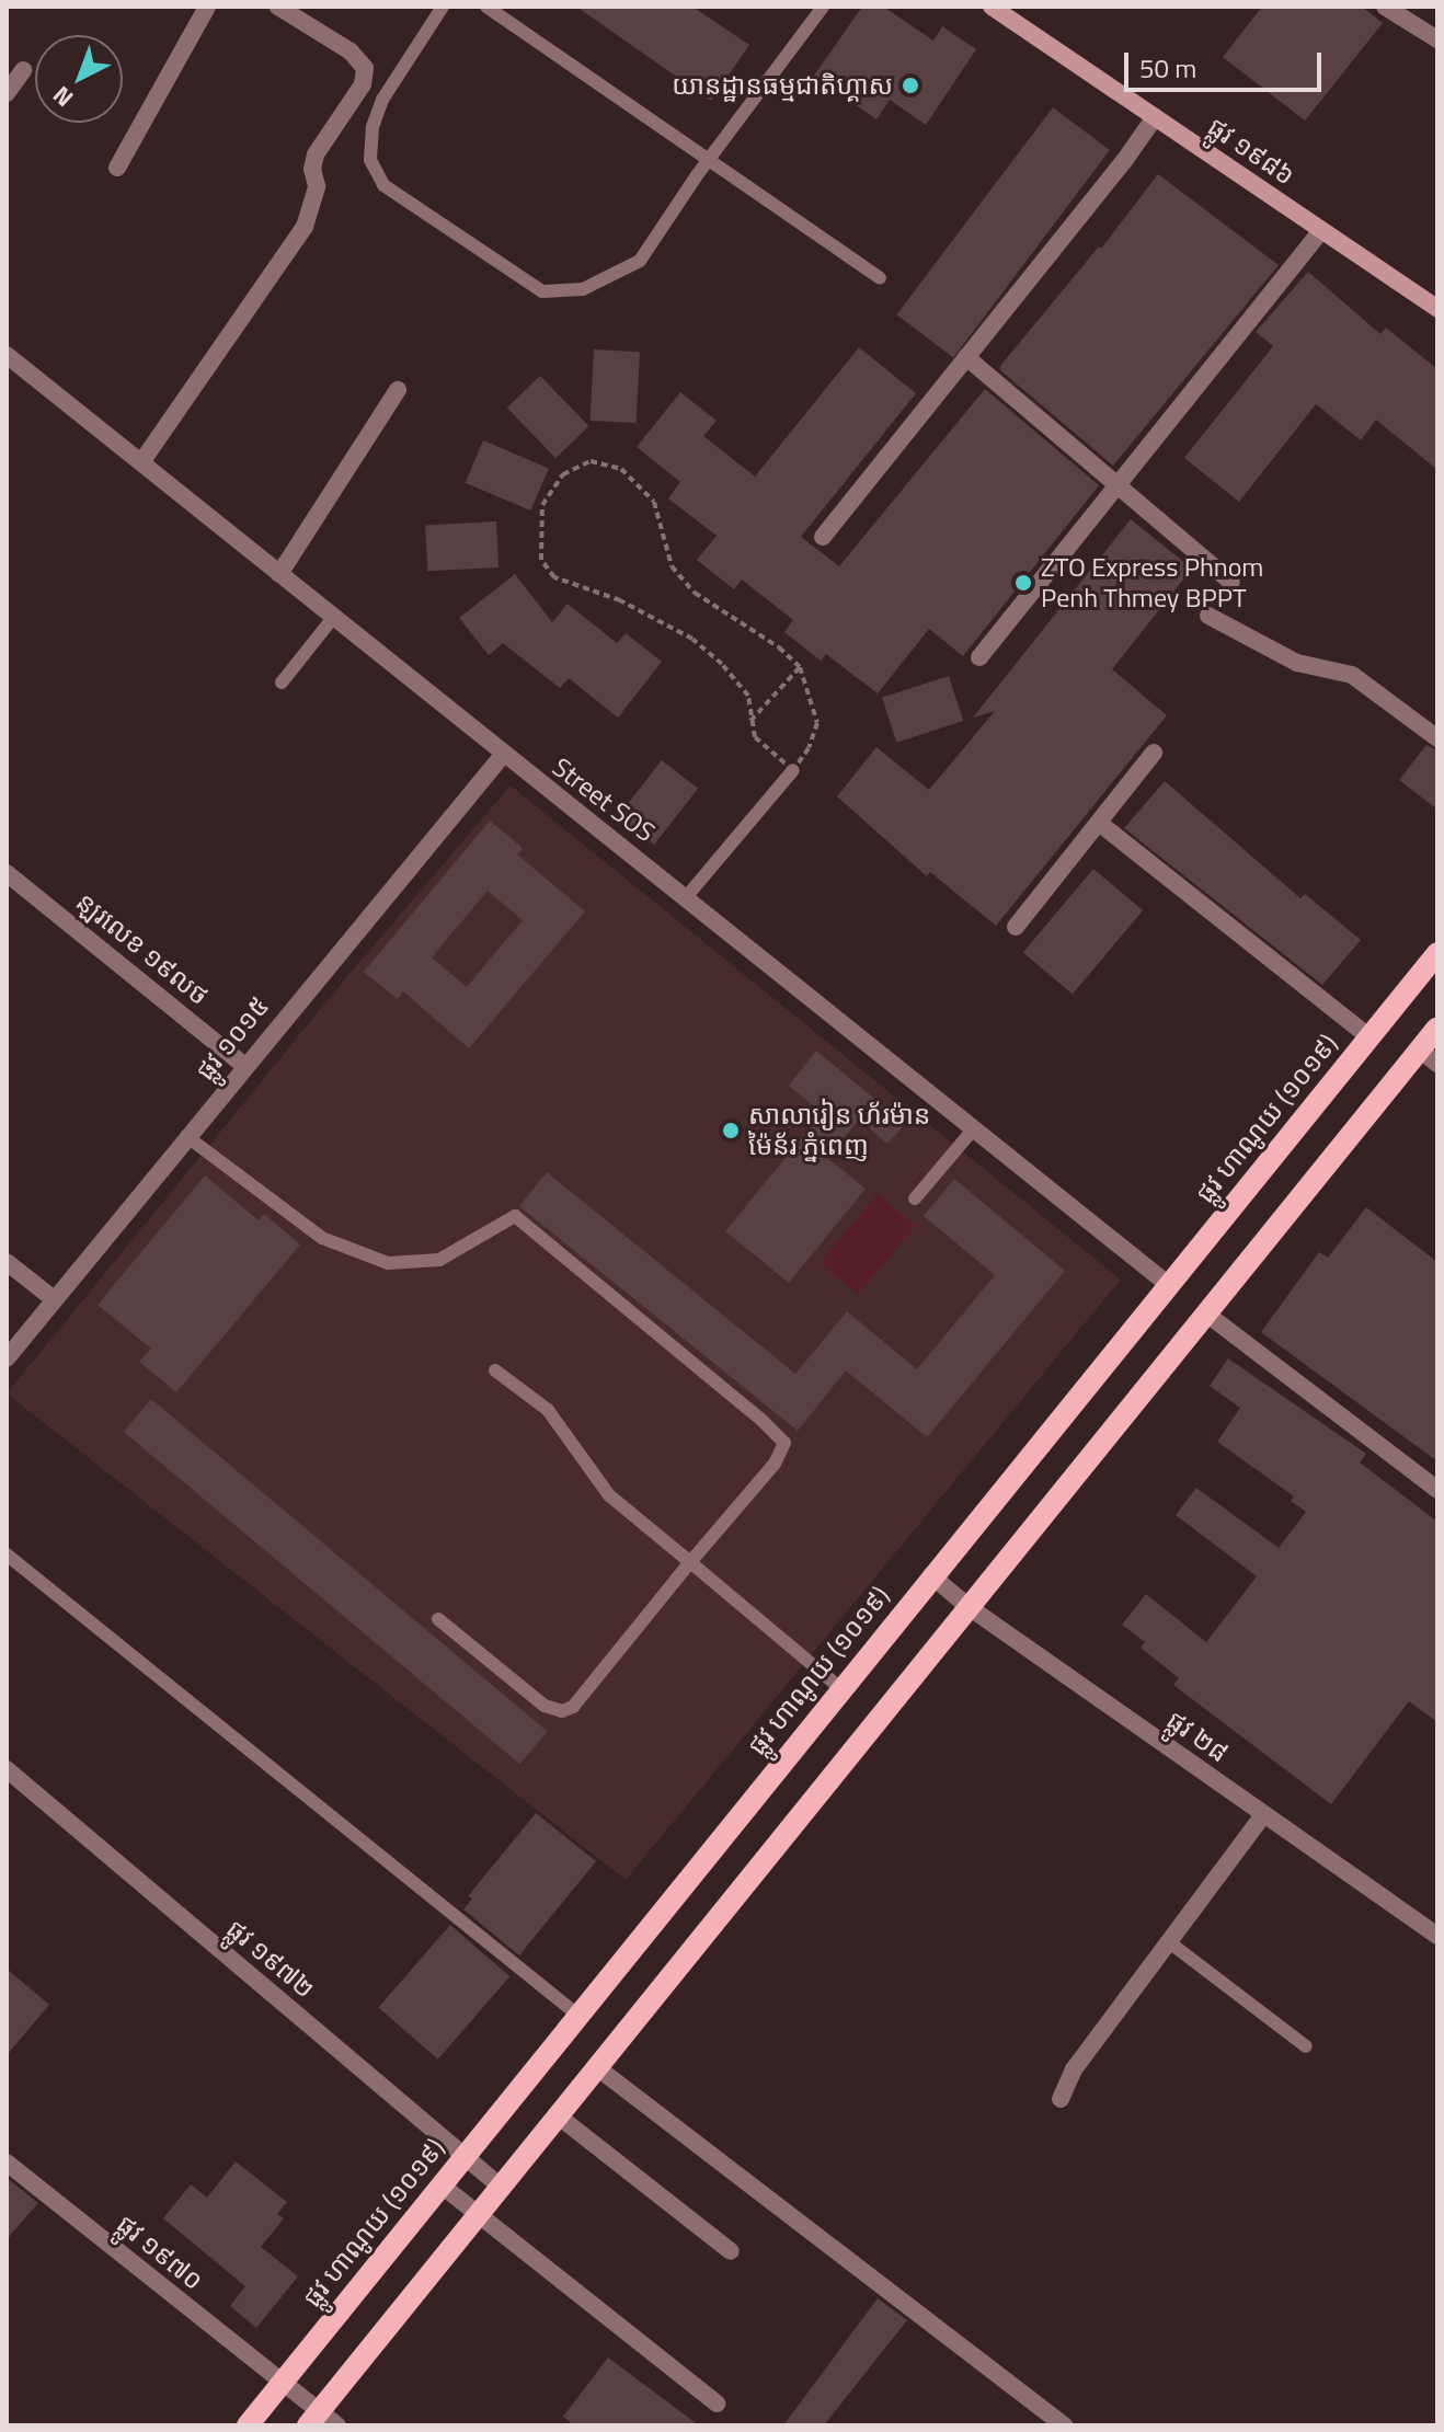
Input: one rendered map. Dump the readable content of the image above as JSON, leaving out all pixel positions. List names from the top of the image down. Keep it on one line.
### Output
{"streets":{"main road":["ផ្លូវ ១៩៨៦","ផ្លូវ ហាណូយ (១០១៩)"],"street":["Street SOS","ន្ឡរលេខ ១៩លថ","ផ្លូវ ១០១៥","ផ្លូវ ២៨","ផ្លូវ ១៩៧២","ផ្លូវ ១៩៧០"]},"crossings":[["Street SOS","ផ្លូវ ១០១៥"],["Street SOS","ផ្លូវ ហាណូយ (១០១៩)"],["ន្ឡរលេខ ១៩លថ","ផ្លូវ ១០១៥"],["ផ្លូវ ហាណូយ (១០១៩)","ផ្លូវ ២៨"],["ផ្លូវ ហាណូយ (១០១៩)","ផ្លូវ ១៩៧២"],["ផ្លូវ ហាណូយ (១០១៩)","ផ្លូវ ១៩៧០"]],"places":["យានដ្ឋានធម្មជាតិហ្គាស","ZTO Express Phnom Penh Thmey BPPT","សាលារៀន ហ័រម៉ាន ម៉ៃន័រ ភ្នំពេញ"],"scale_bar":"50 m","north":"bottom left"}
